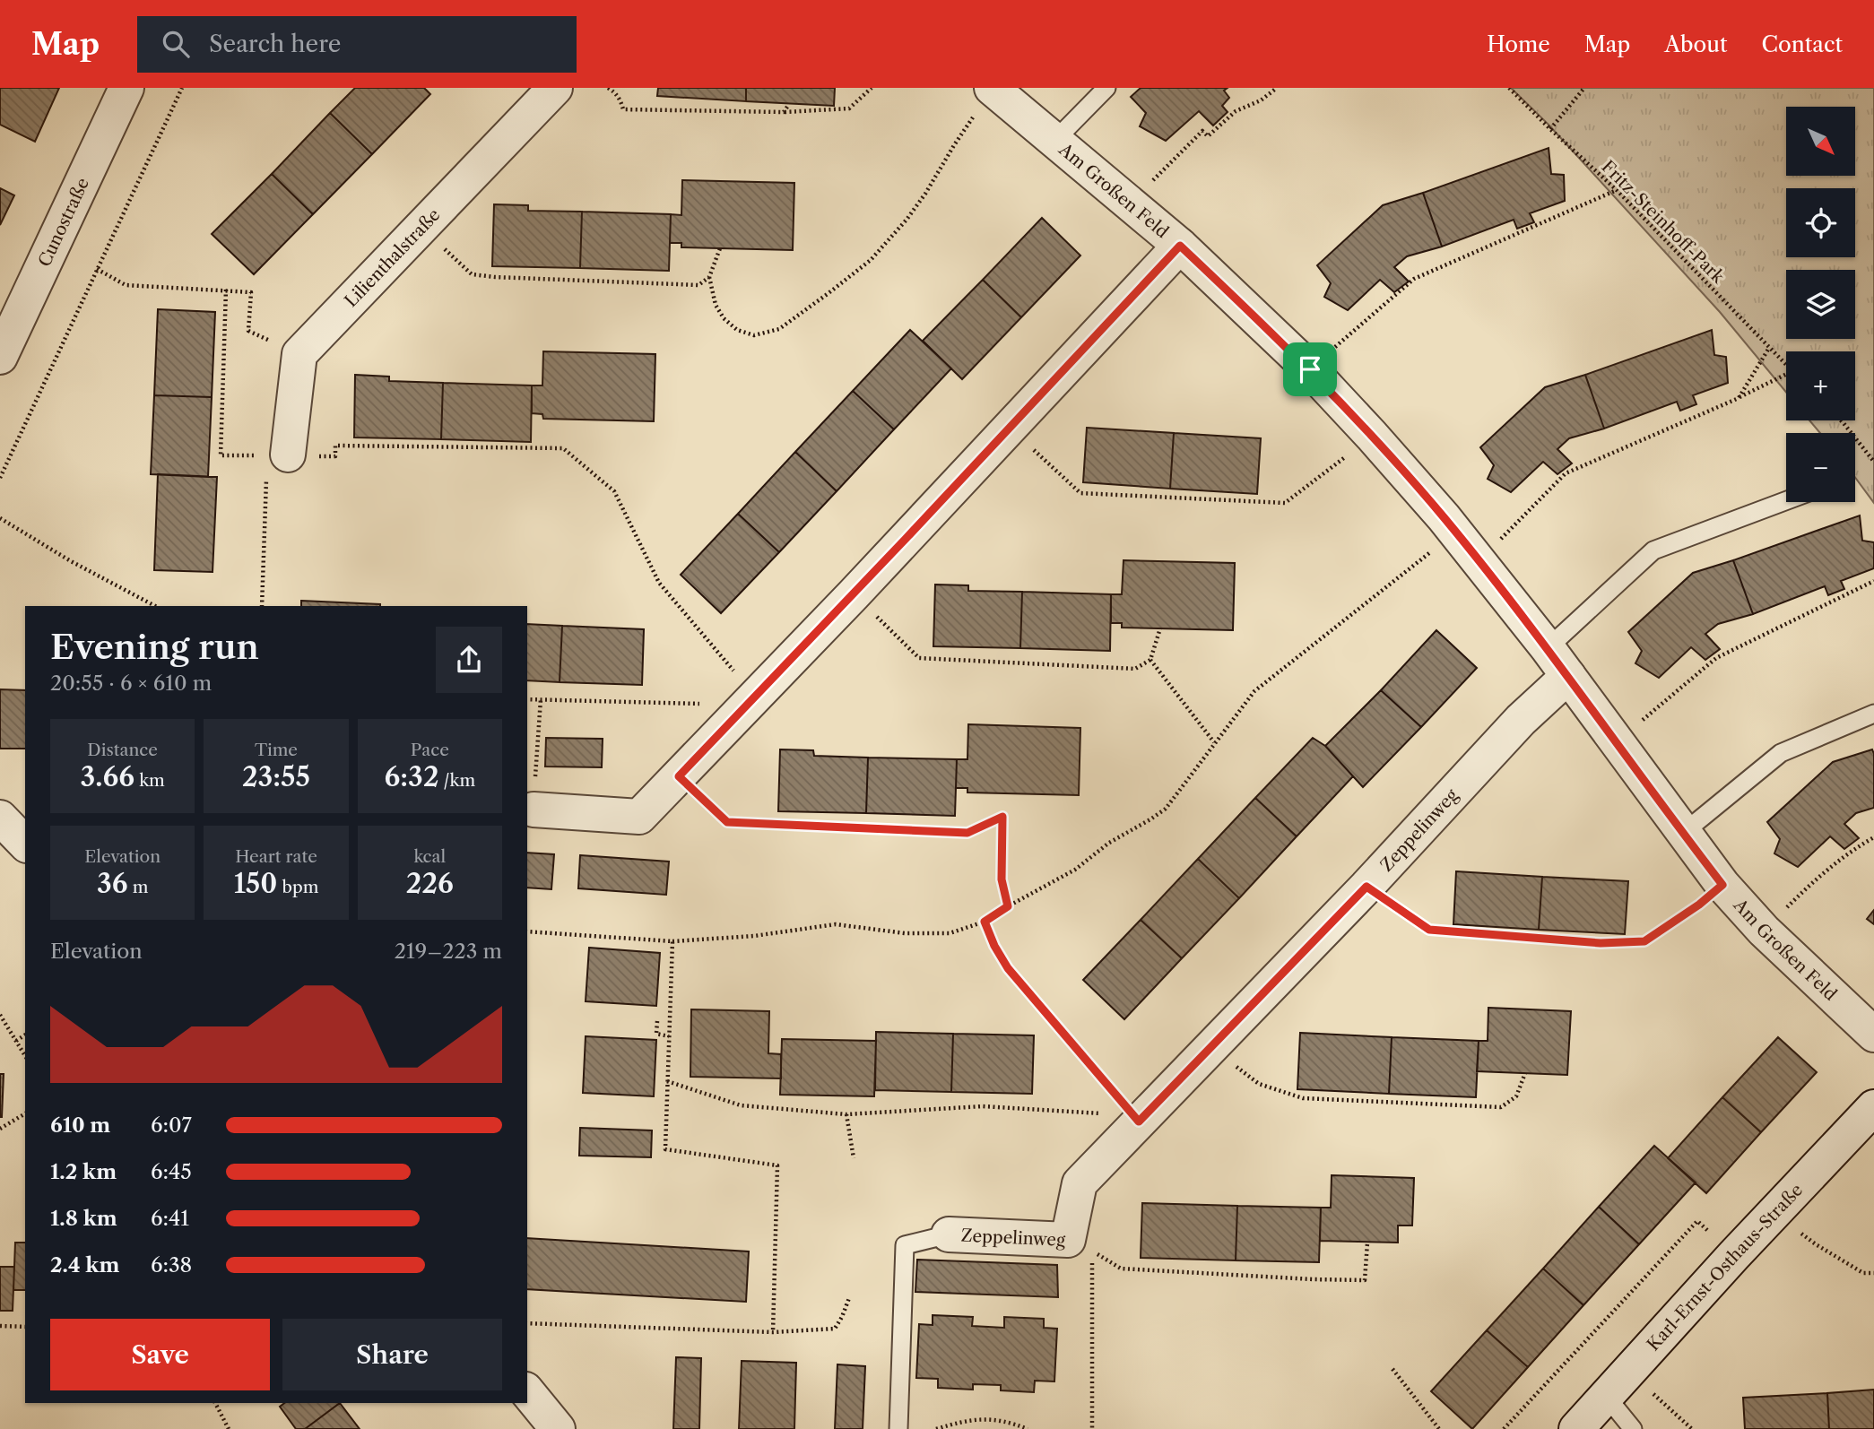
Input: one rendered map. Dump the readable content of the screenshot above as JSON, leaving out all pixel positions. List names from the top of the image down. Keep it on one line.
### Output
{"streets":{"street":["Am Großen Feld","Cunostraße","Lilienthalstraße","Zeppelinweg","Karl-Ernst-Osthaus-Straße"],"path":["Fritz-Steinhoff-Park"]},"crossings":[["Am Großen Feld","Zeppelinweg"]],"north":"bottom right","page":{"header":"Map","search":"Search here","nav":["Home","Map","About","Contact"],"map_buttons":["+","−"],"heading":["Evening run","20:55 · 6 × 610 m"],"stats":[["Distance","3.66 km"],["Time","23:55"],["Pace","6:32 /km"],["Elevation","36 m"],["Heart rate","150 bpm"],["kcal","226"]],"chart":["Elevation","219–223 m"],"list":[{"name":"610 m","note":"6:07"},{"name":"1.2 km","note":"6:45"},{"name":"1.8 km","note":"6:41"},{"name":"2.4 km","note":"6:38"}],"buttons":["Save","Share"]}}
